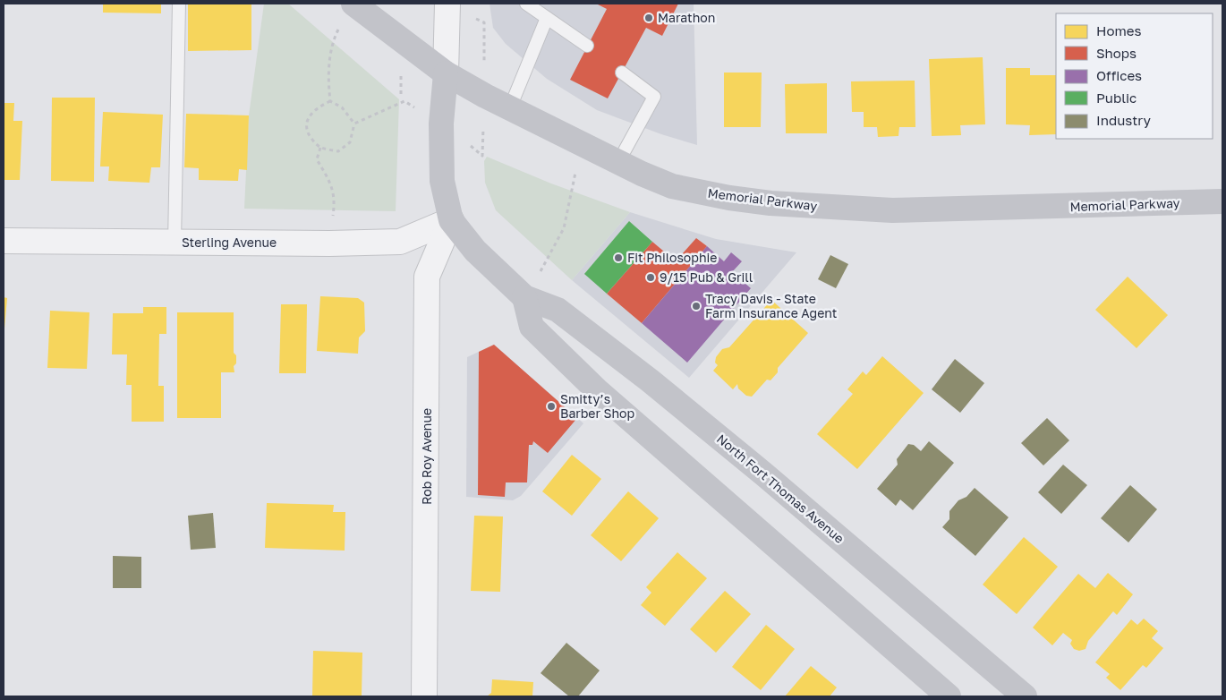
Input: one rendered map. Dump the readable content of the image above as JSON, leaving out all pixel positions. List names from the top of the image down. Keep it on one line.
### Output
{"streets":{"street":["Memorial Parkway","Sterling Avenue","Rob Roy Avenue","North Fort Thomas Avenue"]},"crossings":[["Memorial Parkway","North Fort Thomas Avenue"],["Sterling Avenue","Rob Roy Avenue"],["Sterling Avenue","North Fort Thomas Avenue"],["Rob Roy Avenue","North Fort Thomas Avenue"]],"places":["Marathon","Fit Philosophie","9/15 Pub & Grill","Tracy Davis - State Farm Insurance Agent","Smitty’s Barber Shop"],"legend":["Homes","Shops","Offices","Public","Industry"]}
